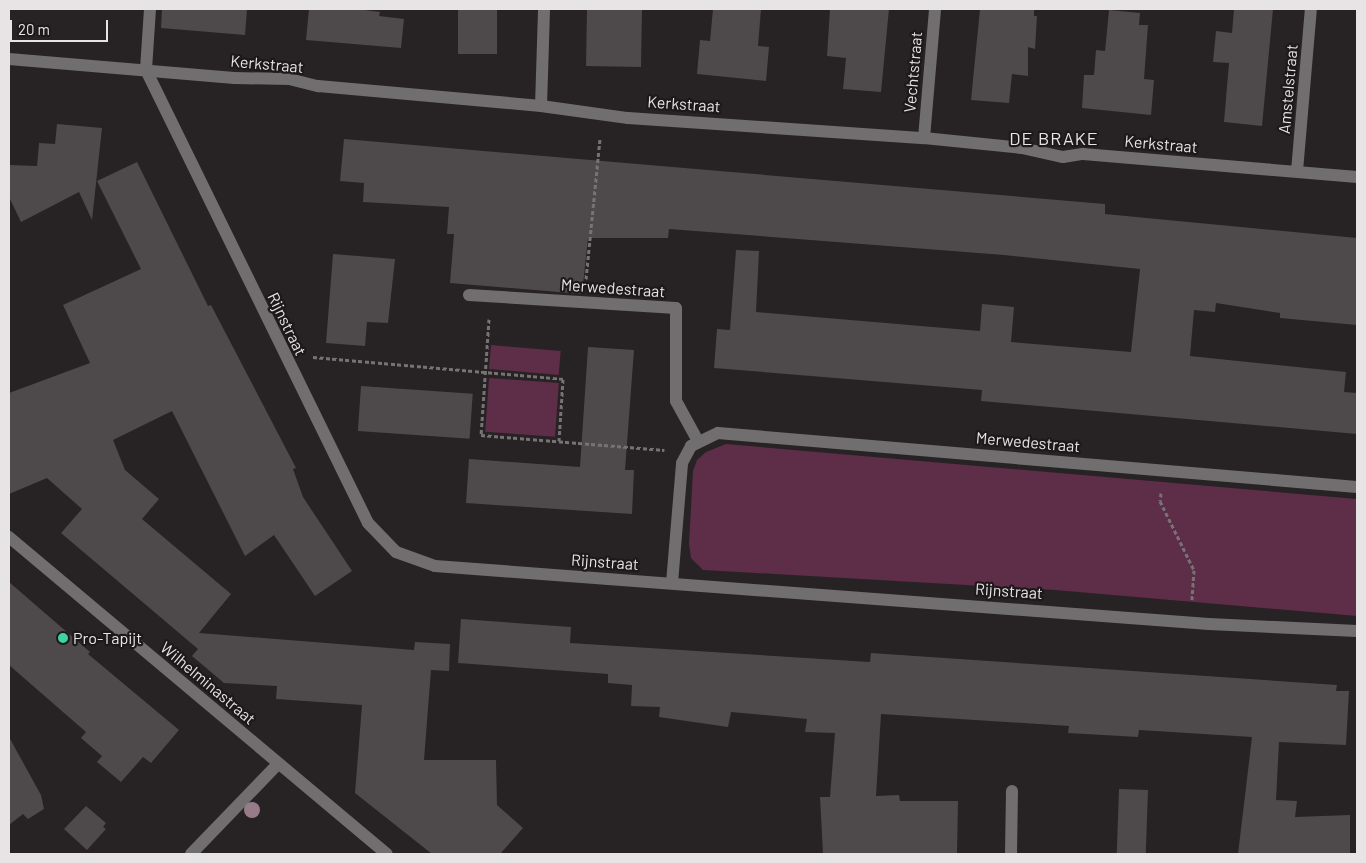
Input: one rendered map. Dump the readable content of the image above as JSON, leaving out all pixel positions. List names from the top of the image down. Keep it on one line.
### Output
{"streets":{"street":["Kerkstraat","Vechtstraat","Amstelstraat","Merwedestraat","Rijnstraat","Wilhelminastraat"]},"crossings":[["Kerkstraat","Vechtstraat"],["Kerkstraat","Amstelstraat"],["Kerkstraat","Rijnstraat"]],"districts":["DE BRAKE"],"places":["Pro-Tapijt"],"scale_bar":"20 m"}
